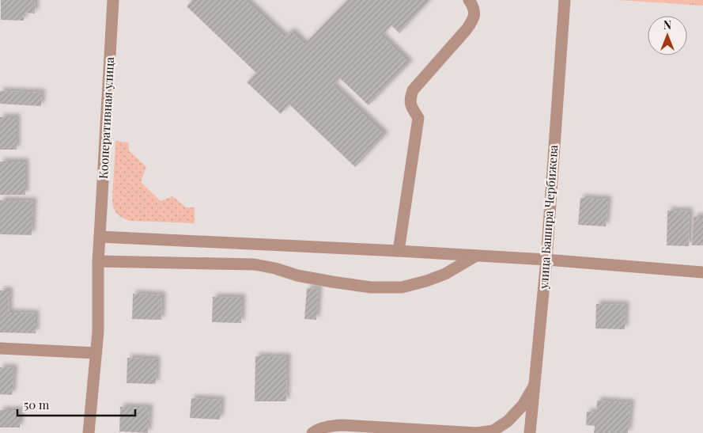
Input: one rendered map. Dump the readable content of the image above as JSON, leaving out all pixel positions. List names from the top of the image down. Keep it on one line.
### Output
{"streets":{"street":["Кооперативная улица","улица Башира Чербижева"]},"scale_bar":"50 m","north":"top"}
